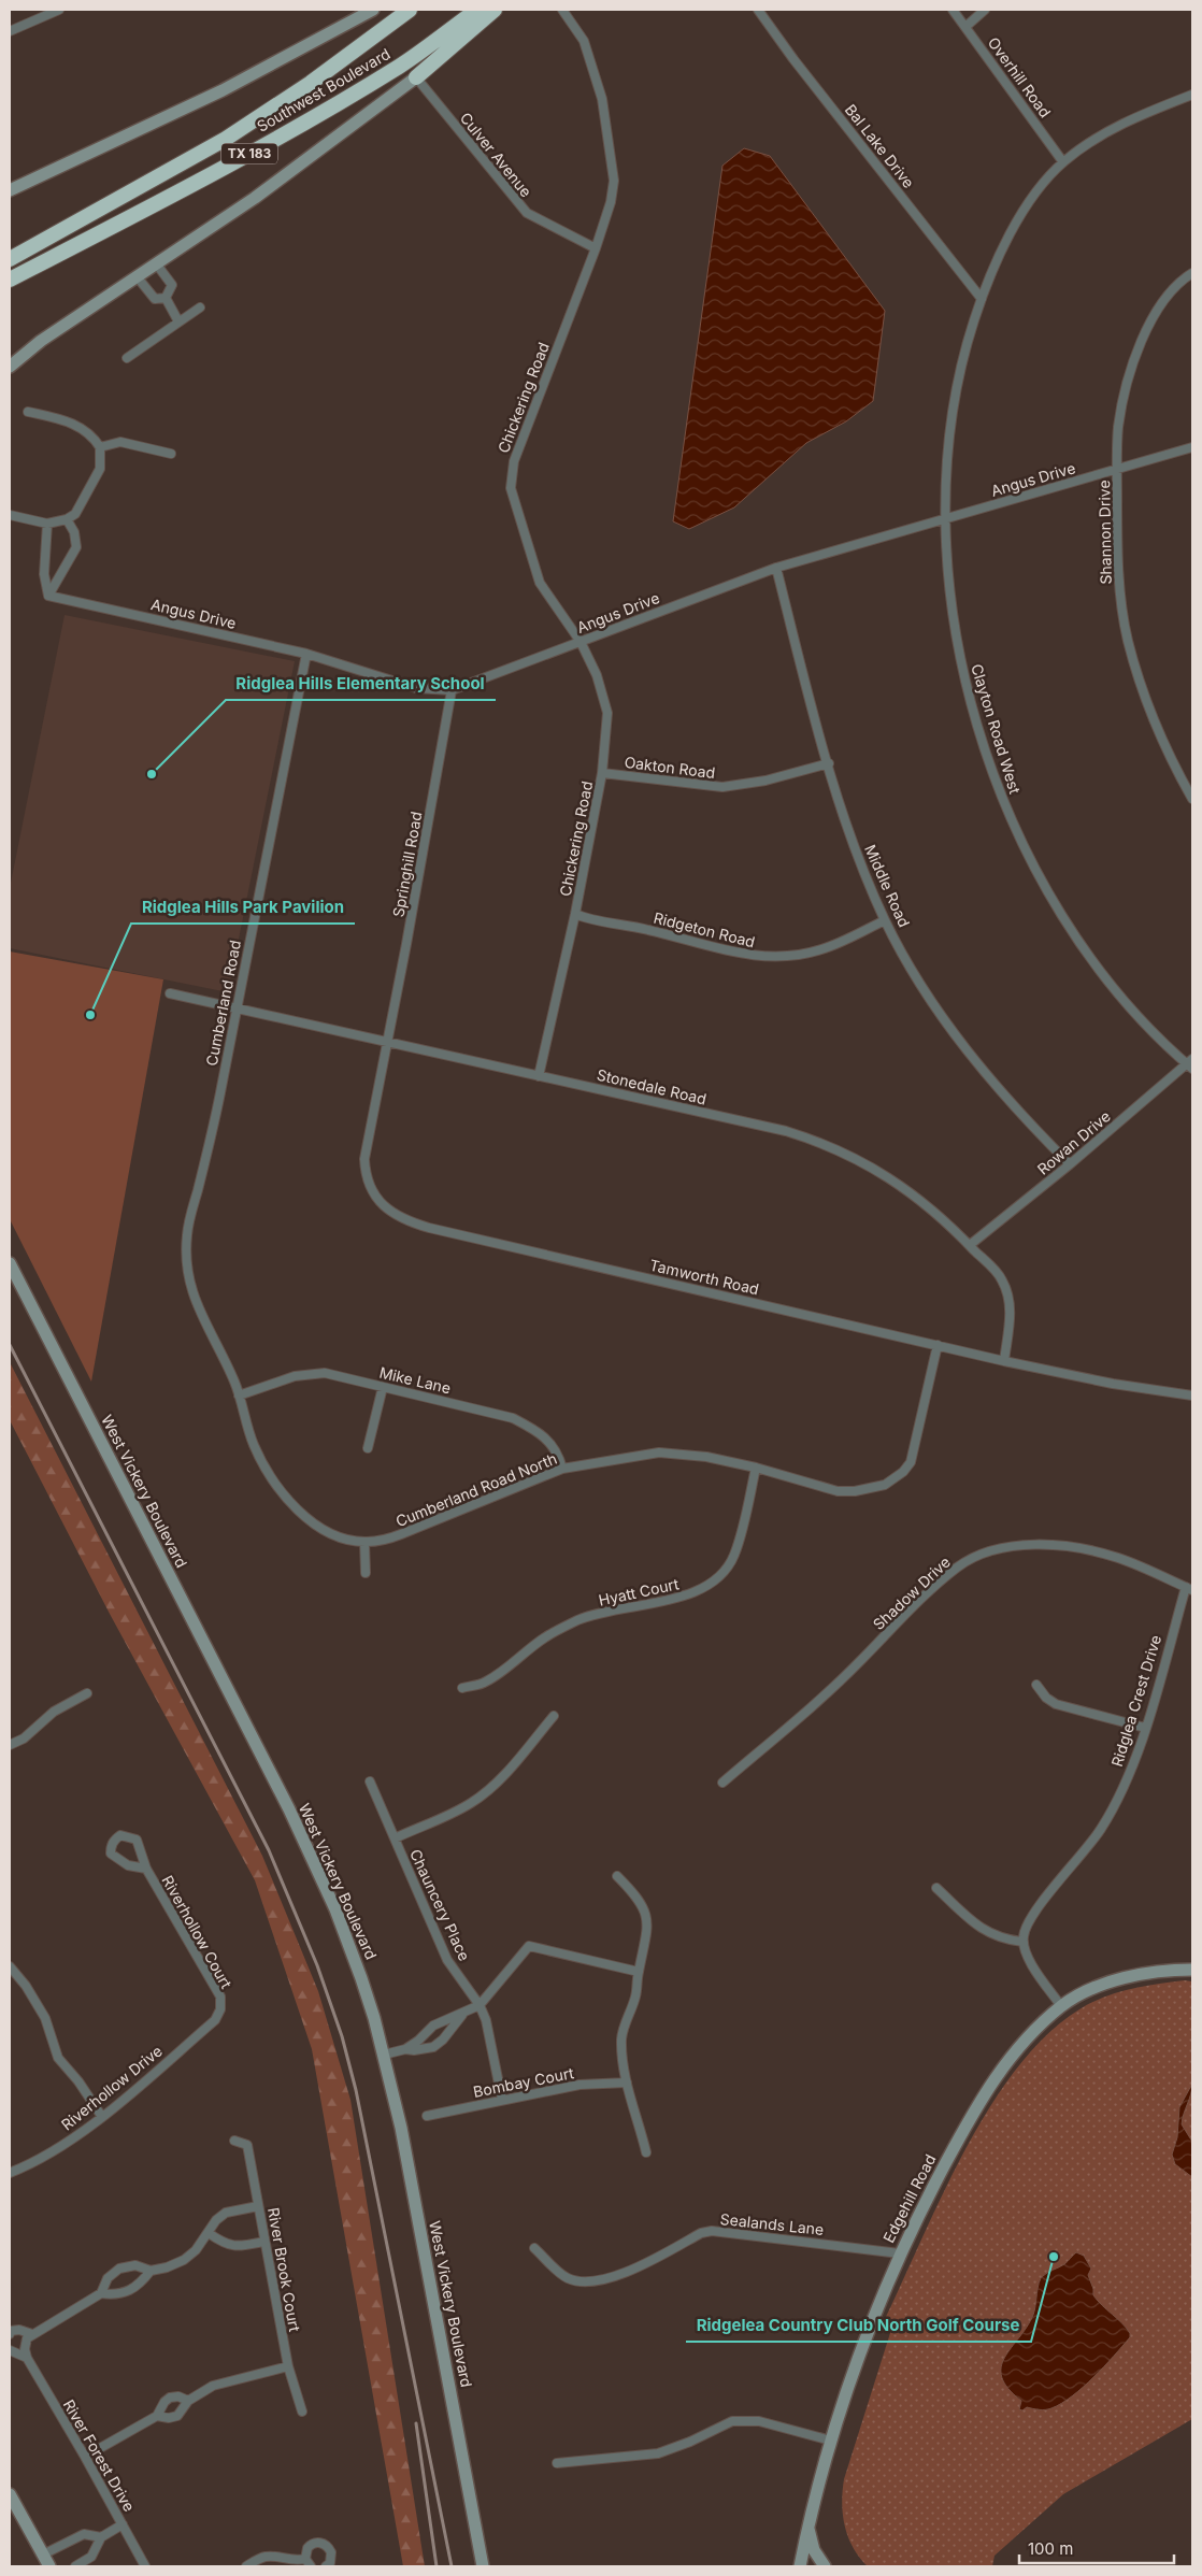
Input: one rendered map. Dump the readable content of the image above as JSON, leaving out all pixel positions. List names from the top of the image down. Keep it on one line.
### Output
{"streets":{"highway":["Southwest Boulevard","TX 183"],"main road":["West Vickery Boulevard","Edgehill Road"],"street":["Overhill Road","Bal Lake Drive","Culver Avenue","Chickering Road","Angus Drive","Shannon Drive","Clayton Road West","Oakton Road","Springhill Road","Middle Road","Ridgeton Road","Cumberland Road","Stonedale Road","Rowan Drive","Tamworth Road","Mike Lane","Cumberland Road North","Hyatt Court","Shadow Drive","Ridglea Crest Drive","Chauncery Place","Riverhollow Court","Bombay Court","Riverhollow Drive","Sealands Lane","River Brook Court","River Forest Drive"]},"crossings":[["Overhill Road","Clayton Road West"],["Bal Lake Drive","Clayton Road West"],["Culver Avenue","Chickering Road"],["Chickering Road","Angus Drive"],["Chickering Road","Oakton Road"],["Chickering Road","Ridgeton Road"],["Chickering Road","Stonedale Road"],["Angus Drive","Shannon Drive"],["Angus Drive","Clayton Road West"],["Angus Drive","Springhill Road"],["Angus Drive","Middle Road"],["Angus Drive","Cumberland Road"],["Clayton Road West","Rowan Drive"],["Oakton Road","Middle Road"],["Springhill Road","Stonedale Road"],["Springhill Road","Tamworth Road"],["Middle Road","Ridgeton Road"],["Middle Road","Rowan Drive"],["Cumberland Road","Stonedale Road"],["Cumberland Road","Cumberland Road North"],["Stonedale Road","Rowan Drive"],["Stonedale Road","Tamworth Road"],["Tamworth Road","Cumberland Road North"],["Mike Lane","Cumberland Road North"],["Cumberland Road North","Hyatt Court"],["Shadow Drive","Ridglea Crest Drive"],["Chauncery Place","Bombay Court"],["Riverhollow Court","Riverhollow Drive"],["Edgehill Road","Sealands Lane"]],"places":["Ridglea Hills Elementary School","Ridglea Hills Park Pavilion","Ridgelea Country Club North Golf Course"],"scale_bar":"100 m"}
